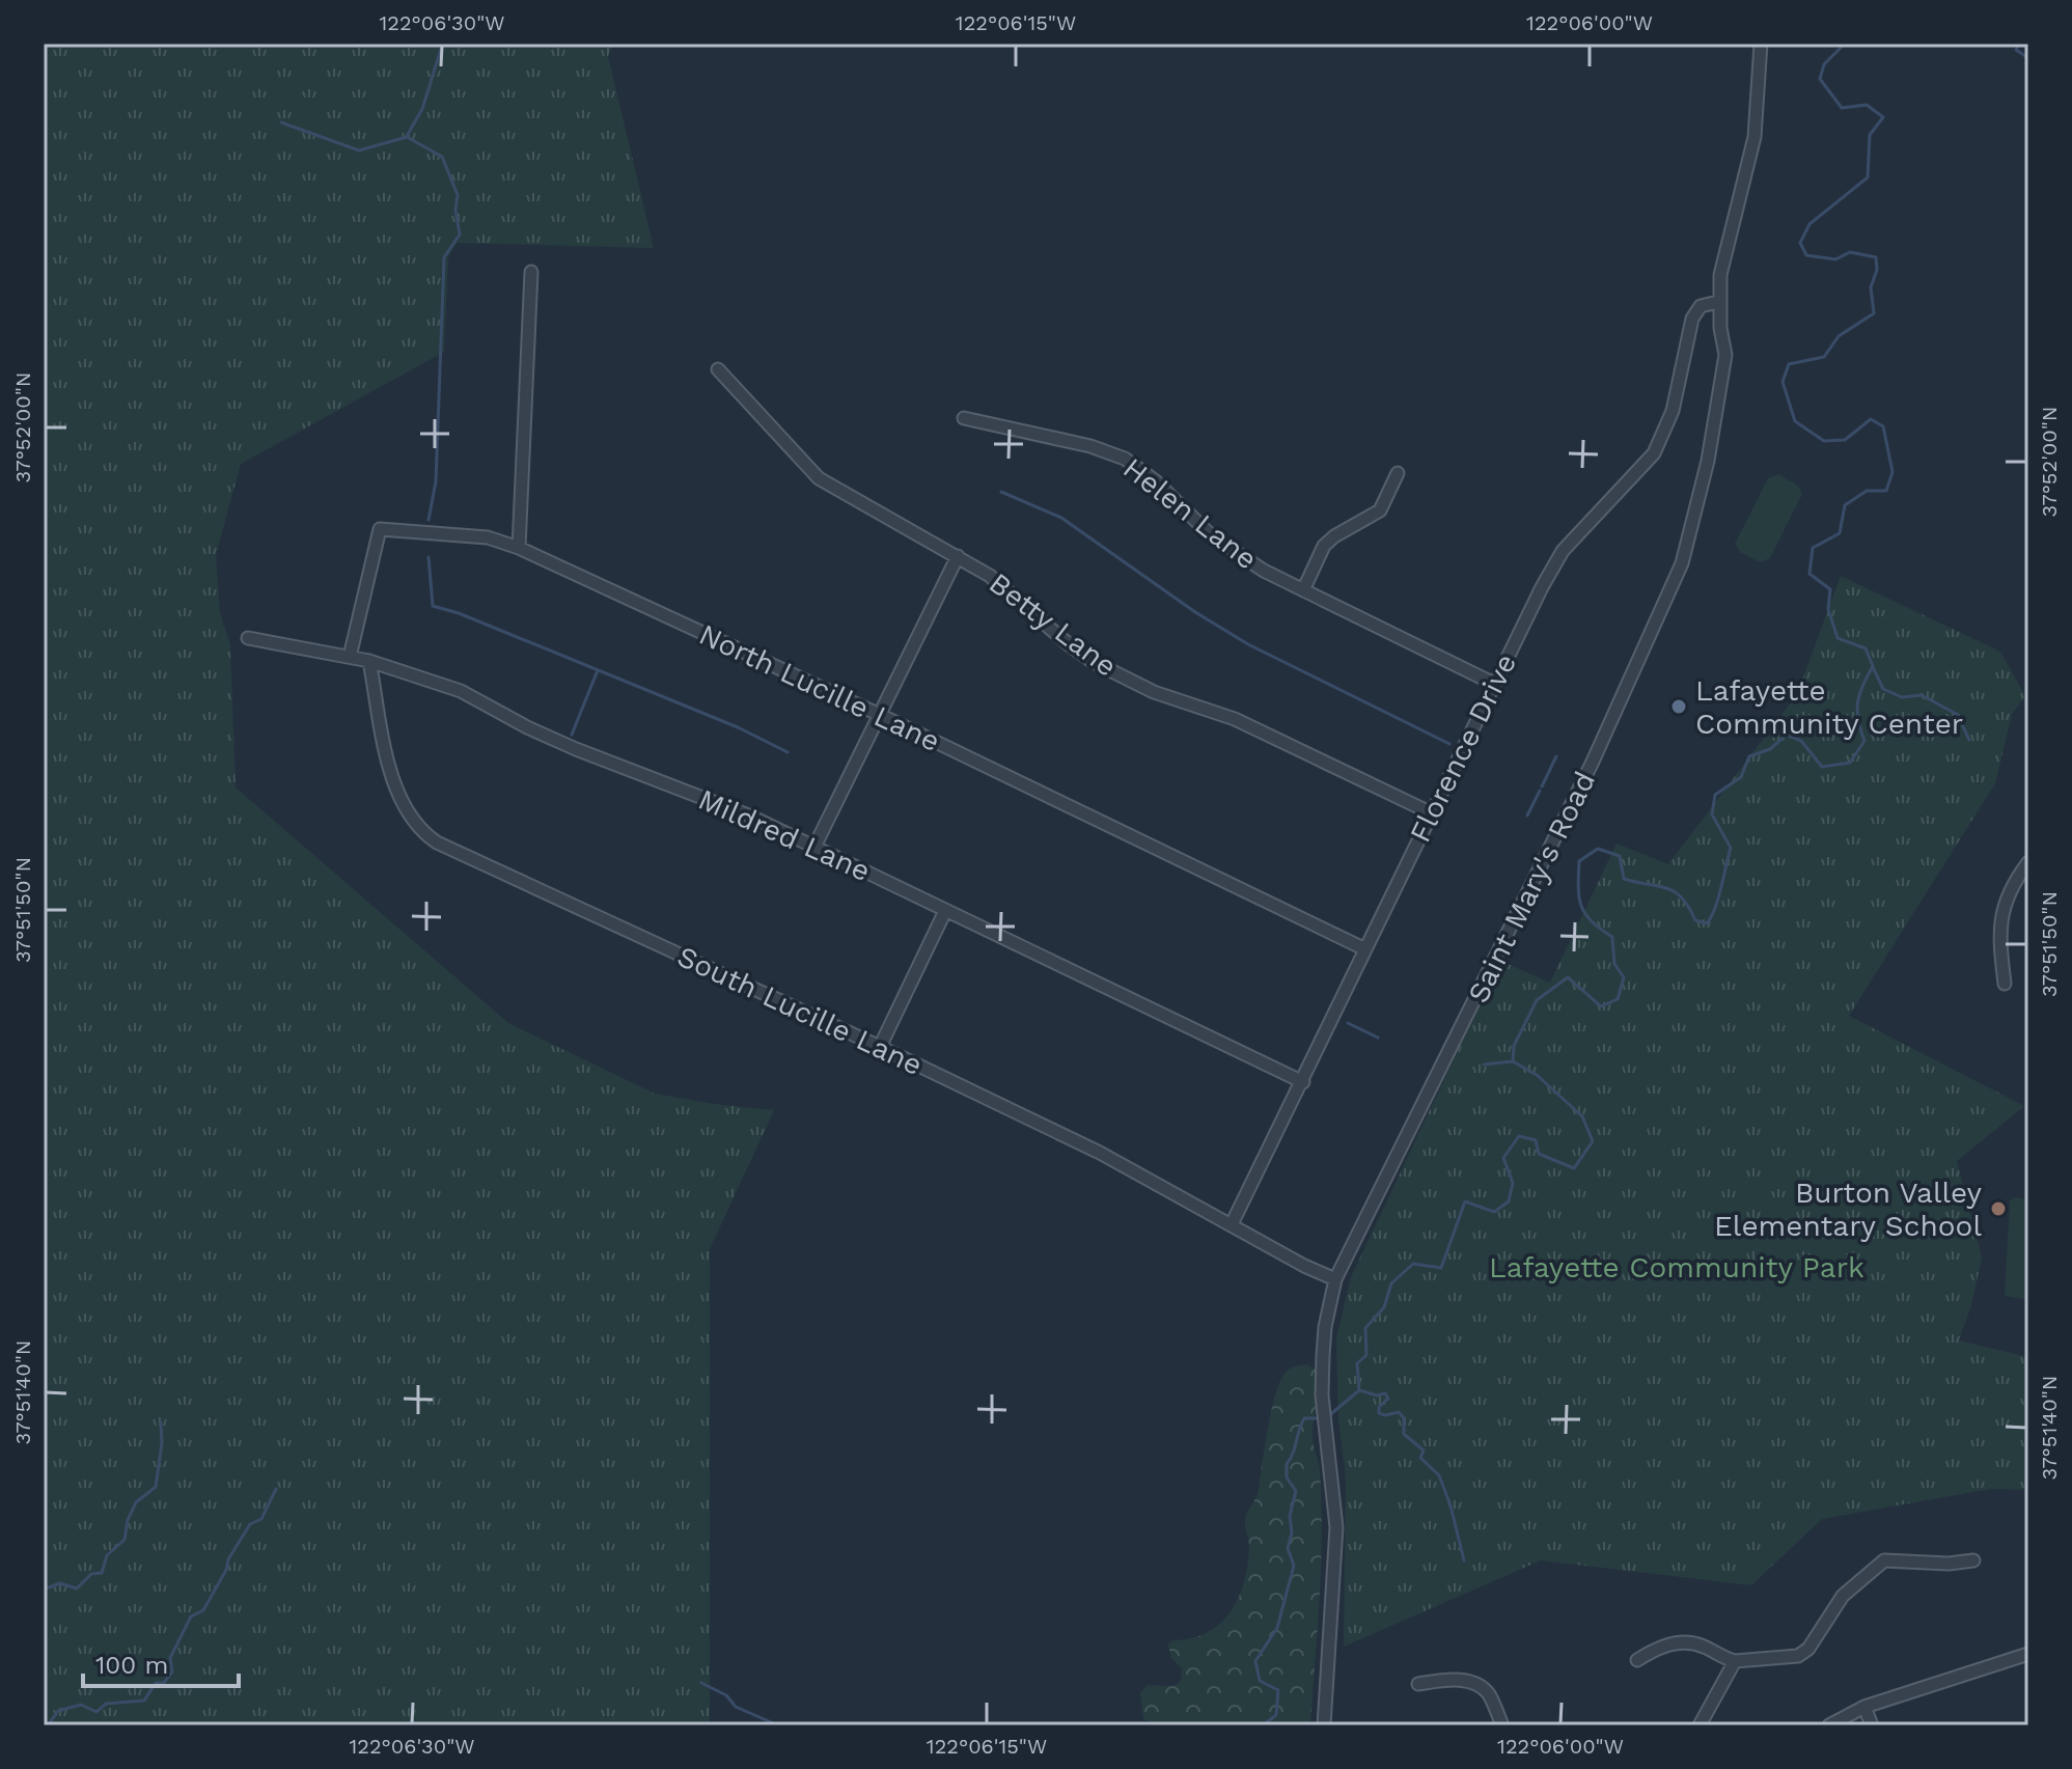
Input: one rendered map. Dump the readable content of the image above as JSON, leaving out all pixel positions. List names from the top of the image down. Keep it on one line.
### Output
{"streets":{"street":["Helen Lane","Betty Lane","North Lucille Lane","Florence Drive","Mildred Lane","Saint Mary's Road","South Lucille Lane"]},"crossings":[["Helen Lane","Florence Drive"],["Betty Lane","Florence Drive"],["North Lucille Lane","Florence Drive"],["North Lucille Lane","Mildred Lane"],["Florence Drive","Mildred Lane"],["Florence Drive","Saint Mary's Road"],["Florence Drive","South Lucille Lane"],["Mildred Lane","South Lucille Lane"],["Saint Mary's Road","South Lucille Lane"]],"parks":["Lafayette Community Park"],"places":["Lafayette Community Center","Burton Valley Elementary School"],"scale_bar":"100 m","coordinates":["122°06'30\"W","122°06'15\"W","122°06'00\"W","37°52'00\"N","37°51'50\"N","37°51'40\"N"]}
